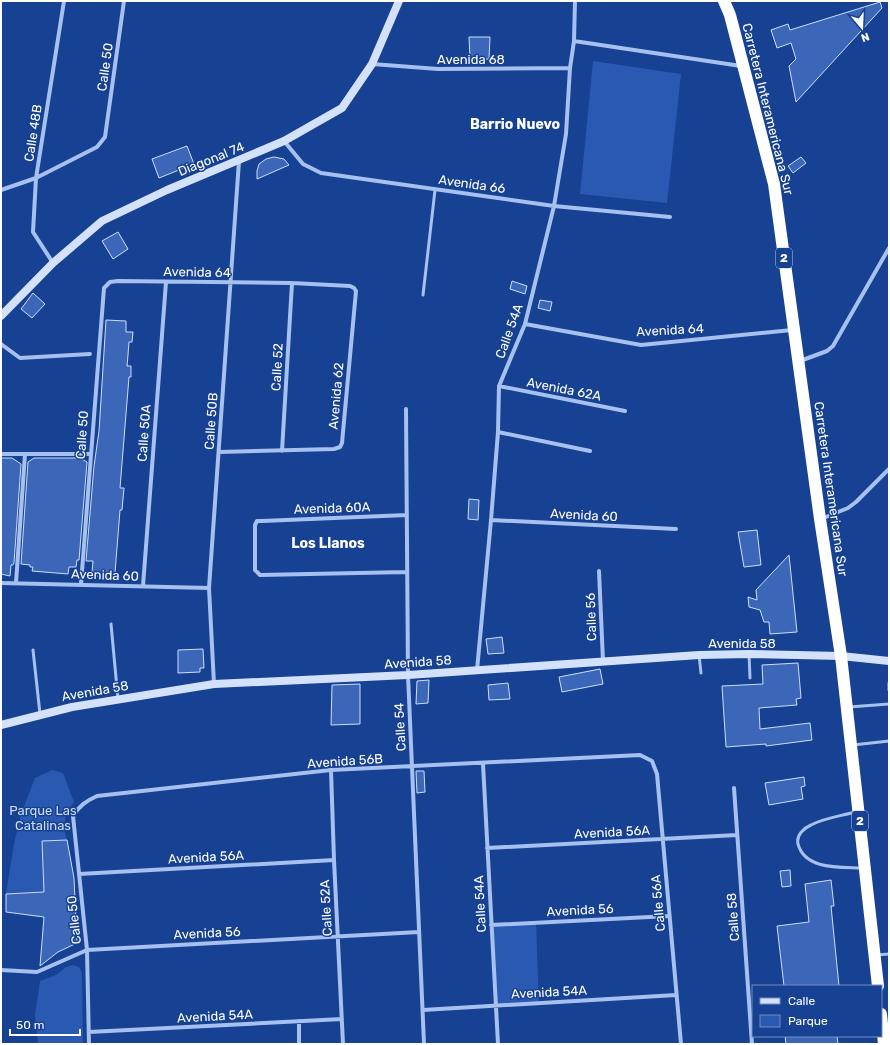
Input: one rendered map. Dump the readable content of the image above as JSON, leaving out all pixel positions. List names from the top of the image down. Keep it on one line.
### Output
{"streets":{"highway":["Carretera Interamericana Sur","2"],"main road":["Diagonal 74","Avenida 58"],"street":["Avenida 68","Calle 50","Calle 48B","Avenida 66","Avenida 64","Calle 54A","Calle 52","Avenida 62A","Avenida 62","Calle 50B","Calle 50A","Avenida 60A","Avenida 60","Calle 56","Calle 54","Avenida 56B","Avenida 56A","Calle 56A","Calle 52A","Avenida 56","Calle 58","Avenida 54A"]},"crossings":[["Avenida 68","Diagonal 74"],["Avenida 68","Calle 54A"],["Calle 50","Calle 48B"],["Calle 50","Avenida 64"],["Calle 50","Avenida 60"],["Calle 50","Avenida 56B"],["Calle 50","Avenida 56A"],["Calle 50","Avenida 56"],["Calle 50","Avenida 54A"],["Carretera Interamericana Sur","Avenida 64"],["Carretera Interamericana Sur","Avenida 58"],["Calle 48B","Diagonal 74"],["Diagonal 74","Avenida 66"],["Diagonal 74","Calle 50B"],["Avenida 66","Calle 54A"],["Avenida 64","Calle 54A"],["Avenida 64","Calle 52"],["Avenida 64","Avenida 62"],["Avenida 64","Calle 50B"],["Avenida 64","Calle 50A"],["Calle 54A","Avenida 62A"],["Calle 54A","Avenida 60"],["Calle 54A","Avenida 58"],["Calle 54A","Avenida 56B"],["Calle 54A","Avenida 56A"],["Calle 54A","Avenida 56"],["Calle 54A","Avenida 54A"],["Calle 52","Avenida 62"],["Avenida 62","Calle 50B"],["Calle 50B","Avenida 60"],["Calle 50B","Avenida 58"],["Calle 50A","Avenida 60"],["Avenida 60A","Calle 54"],["Calle 56","Avenida 58"],["Avenida 58","Calle 54"],["Calle 54","Avenida 56B"],["Calle 54","Avenida 56"],["Calle 54","Avenida 54A"],["Avenida 56B","Calle 56A"],["Avenida 56B","Calle 52A"],["Avenida 56A","Calle 56A"],["Avenida 56A","Calle 52A"],["Avenida 56A","Calle 58"],["Calle 56A","Avenida 56"],["Calle 56A","Avenida 54A"],["Calle 52A","Avenida 56"],["Calle 52A","Avenida 54A"]],"districts":["Barrio Nuevo","Los Llanos"],"parks":["Parque Las Catalinas"],"legend":["Calle","Parque"],"scale_bar":"50 m","north":"bottom"}
